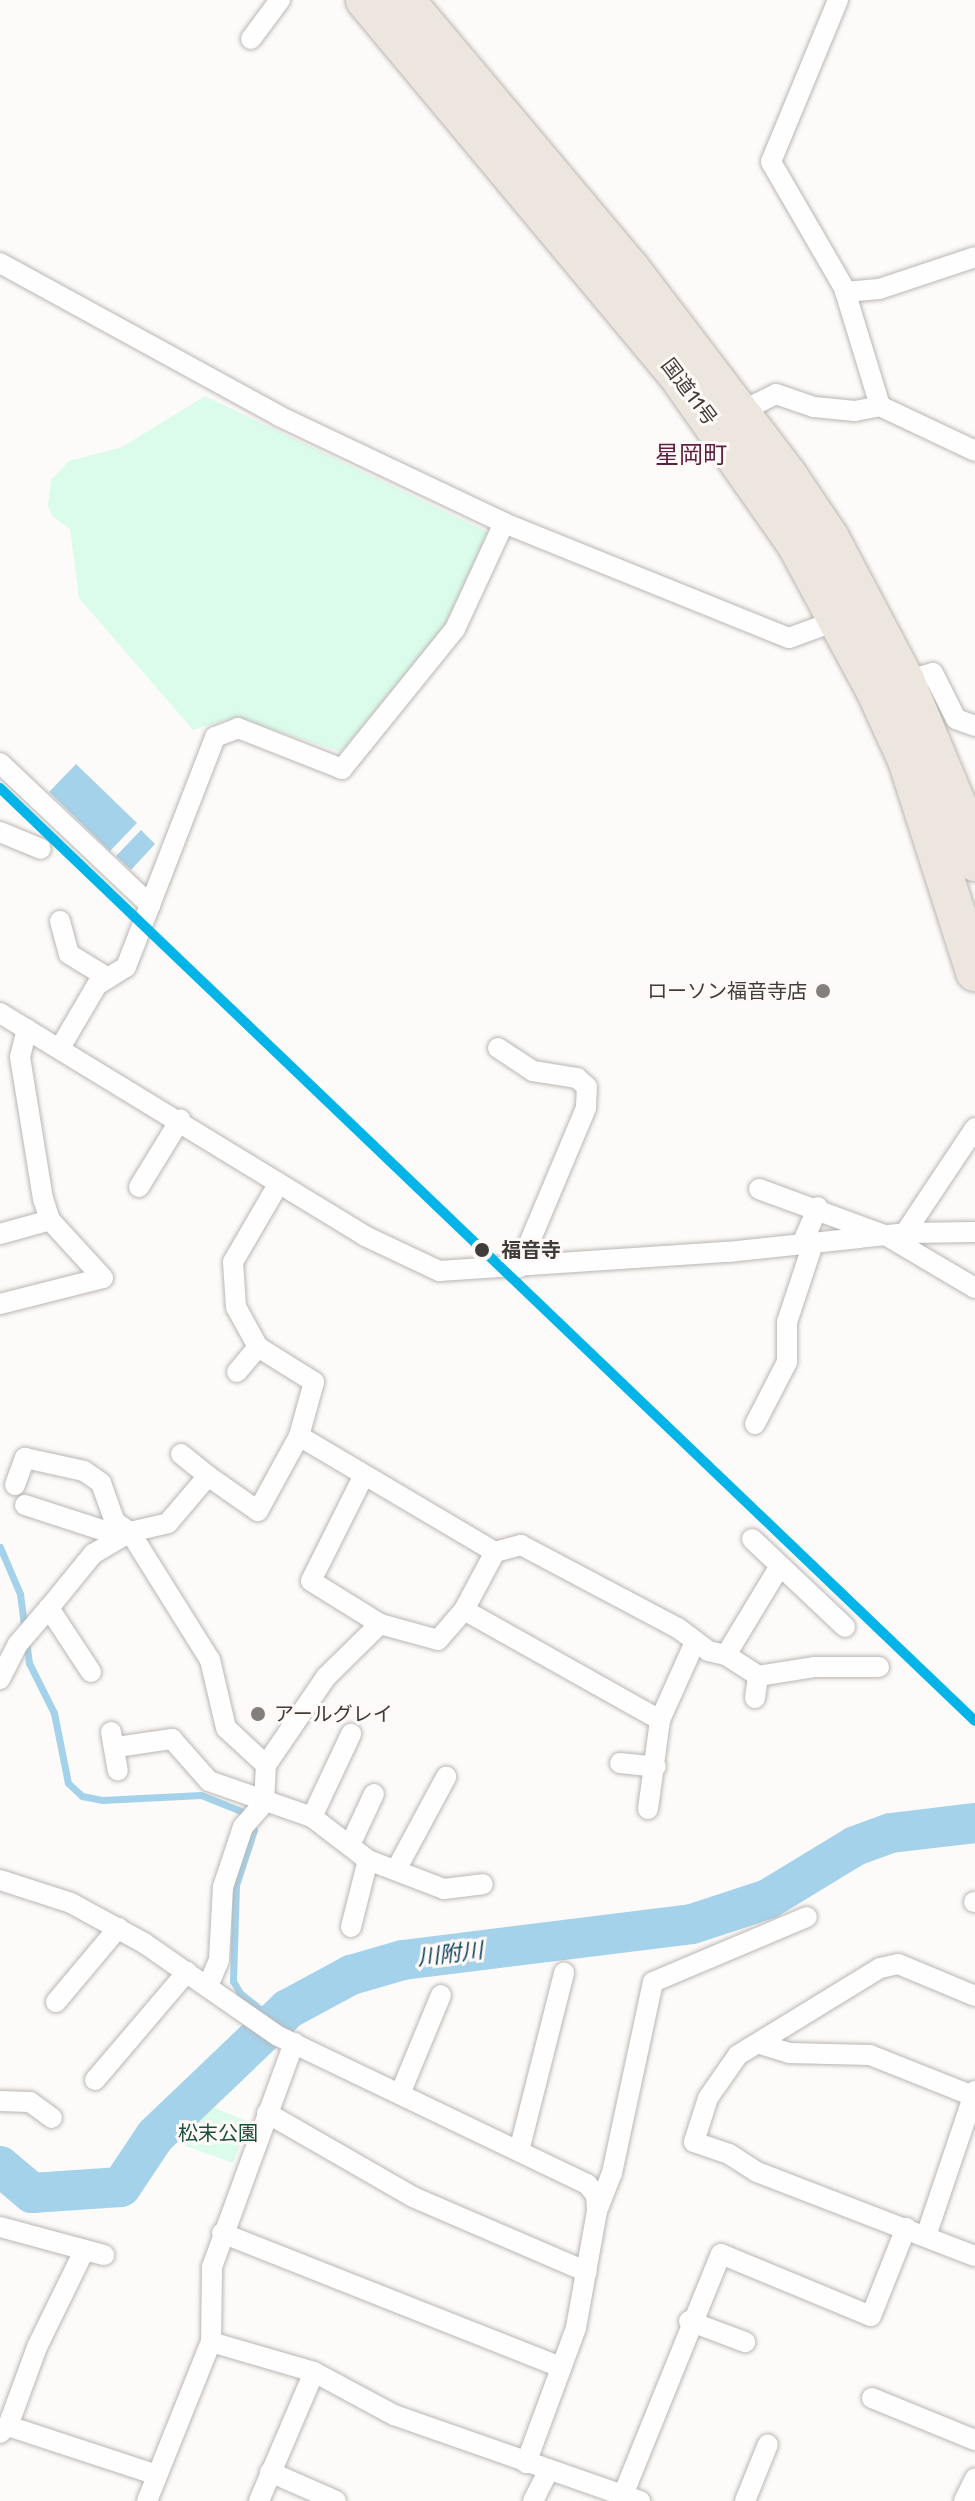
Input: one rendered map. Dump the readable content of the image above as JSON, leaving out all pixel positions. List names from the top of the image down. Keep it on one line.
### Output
{"streets":{"highway":["国道11号"]},"districts":["星岡町"],"water":["川附川"],"parks":["松末公園"],"places":["ローソン福音寺店","福音寺","アールグレイ"]}
